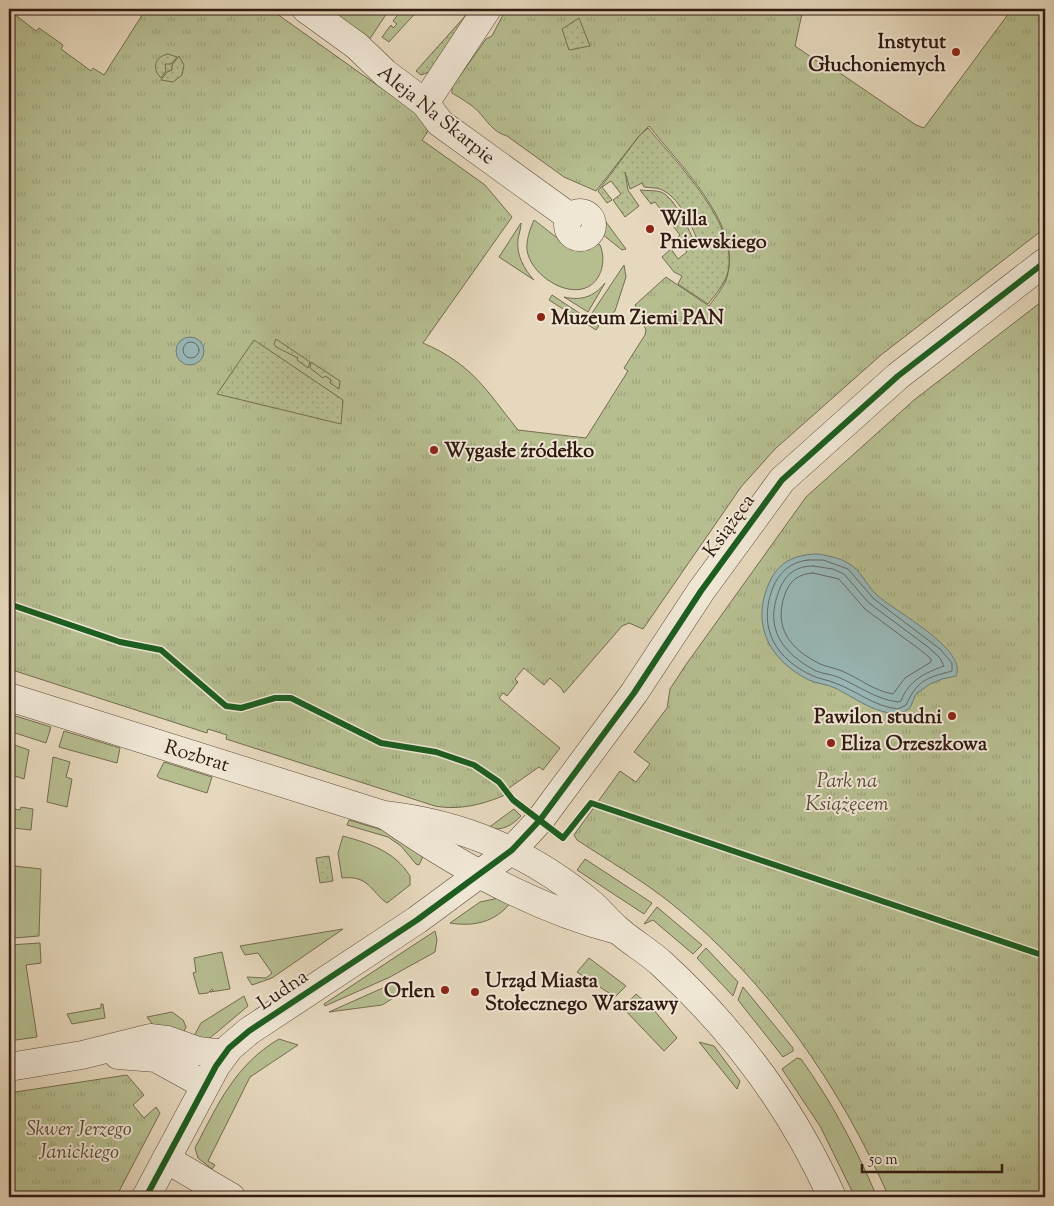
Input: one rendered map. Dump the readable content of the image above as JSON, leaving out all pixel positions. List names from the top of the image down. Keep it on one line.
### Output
{"streets":{"street":["Aleja Na Skarpie","Książęca","Rozbrat","Ludna"]},"crossings":[["Książęca","Rozbrat"],["Książęca","Ludna"],["Rozbrat","Ludna"]],"parks":["Park na Książęcem","Skwer Jerzego Janickiego"],"places":["Instytut Głuchoniemych","Willa Pniewskiego","Muzeum Ziemi PAN","Wygasłe źródełko","Pawilon studni","Eliza Orzeszkowa","Orlen","Urząd Miasta Stołecznego Warszawy"],"scale_bar":"50 m"}
